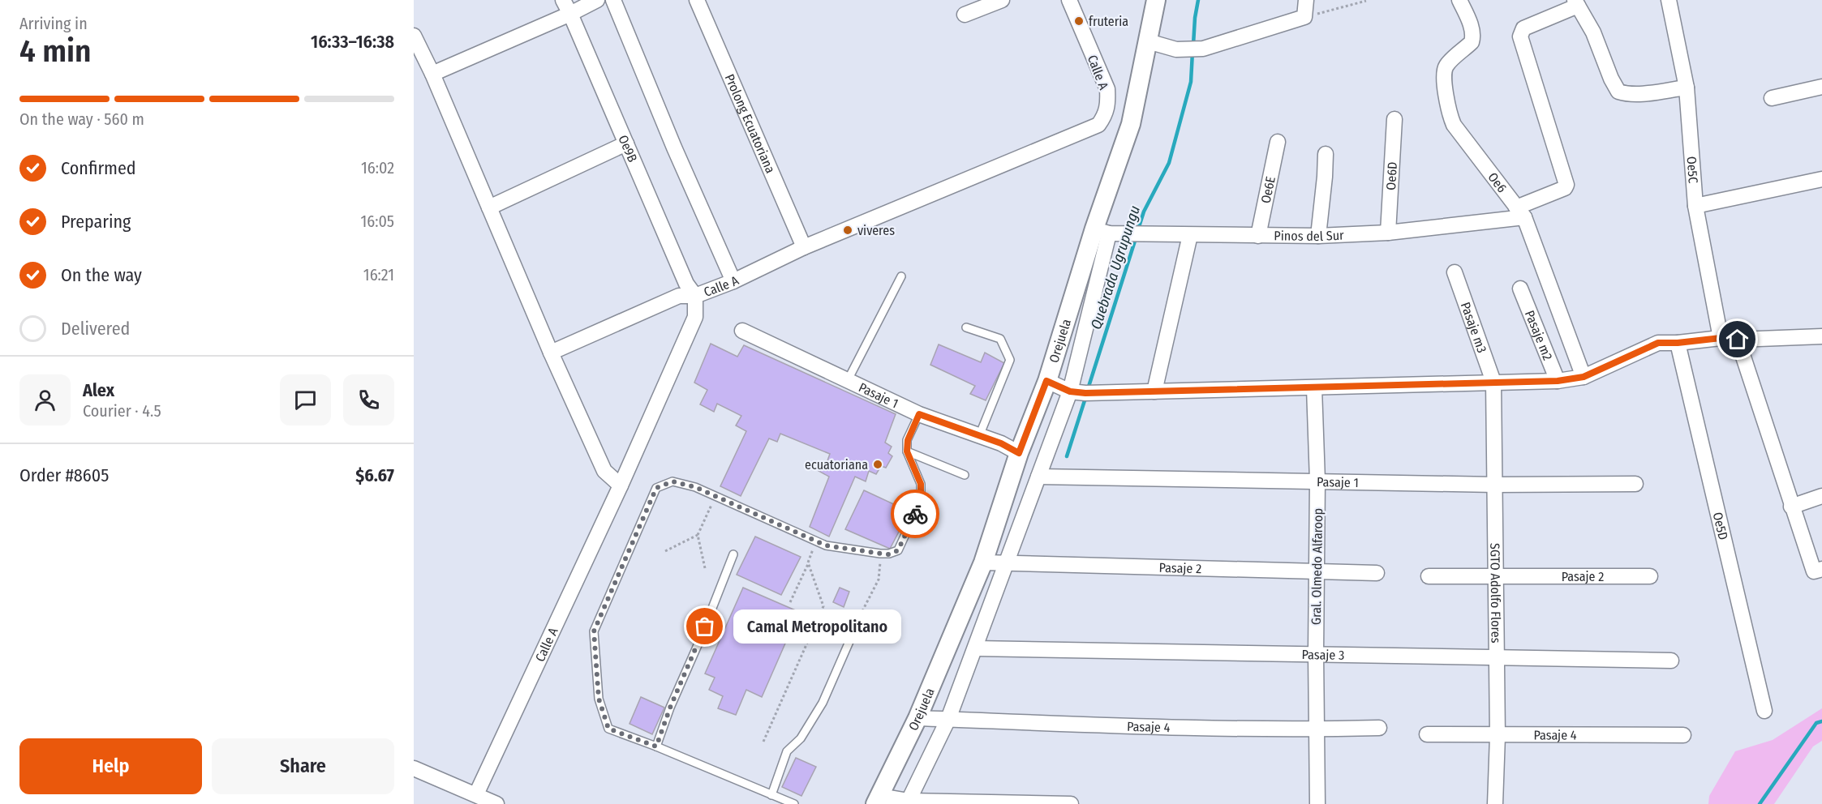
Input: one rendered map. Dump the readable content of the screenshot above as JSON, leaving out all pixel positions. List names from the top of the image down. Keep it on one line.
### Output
{"streets":{"street":["Calle A","Prolong Ecuatoriana","Oe9B","Oe5C","Oe6D","Oe6","Oe6E","Pinos del Sur","Pasaje m3","Pasaje m2","Orejuela","Pasaje 1","Oe5D","Gral. Olmedo Alfaroop","Pasaje 2","SGTO Adolfo Flores","Pasaje 3","Pasaje 4"]},"crossings":[["Calle A","Prolong Ecuatoriana"],["Calle A","Oe9B"],["Oe6D","Pinos del Sur"],["Oe6","Pinos del Sur"],["Oe6E","Pinos del Sur"],["Pinos del Sur","Orejuela"],["Pasaje m3","SGTO Adolfo Flores"],["Orejuela","Pasaje 1"],["Orejuela","Pasaje 2"],["Orejuela","Pasaje 4"],["Pasaje 1","Gral. Olmedo Alfaroop"],["Pasaje 1","SGTO Adolfo Flores"],["Gral. Olmedo Alfaroop","Pasaje 2"],["Gral. Olmedo Alfaroop","Pasaje 3"],["Gral. Olmedo Alfaroop","Pasaje 4"],["Pasaje 2","SGTO Adolfo Flores"],["SGTO Adolfo Flores","Pasaje 3"],["SGTO Adolfo Flores","Pasaje 4"]],"water":["Quebrada Ugrupungu"],"places":["fruteria","viveres","ecuatoriana","Camal Metropolitano"],"page":{"heading":["4 min","Arriving in","16:33–16:38"],"panel":["Alex","Courier · 4.5","Order #8605","$6.67"],"bar":"On the way · 560 m","list":[["Confirmed","16:02"],["Preparing","16:05"],["On the way","16:21"],"Delivered"],"bubble":"Camal Metropolitano","buttons":["Help","Share"]}}
